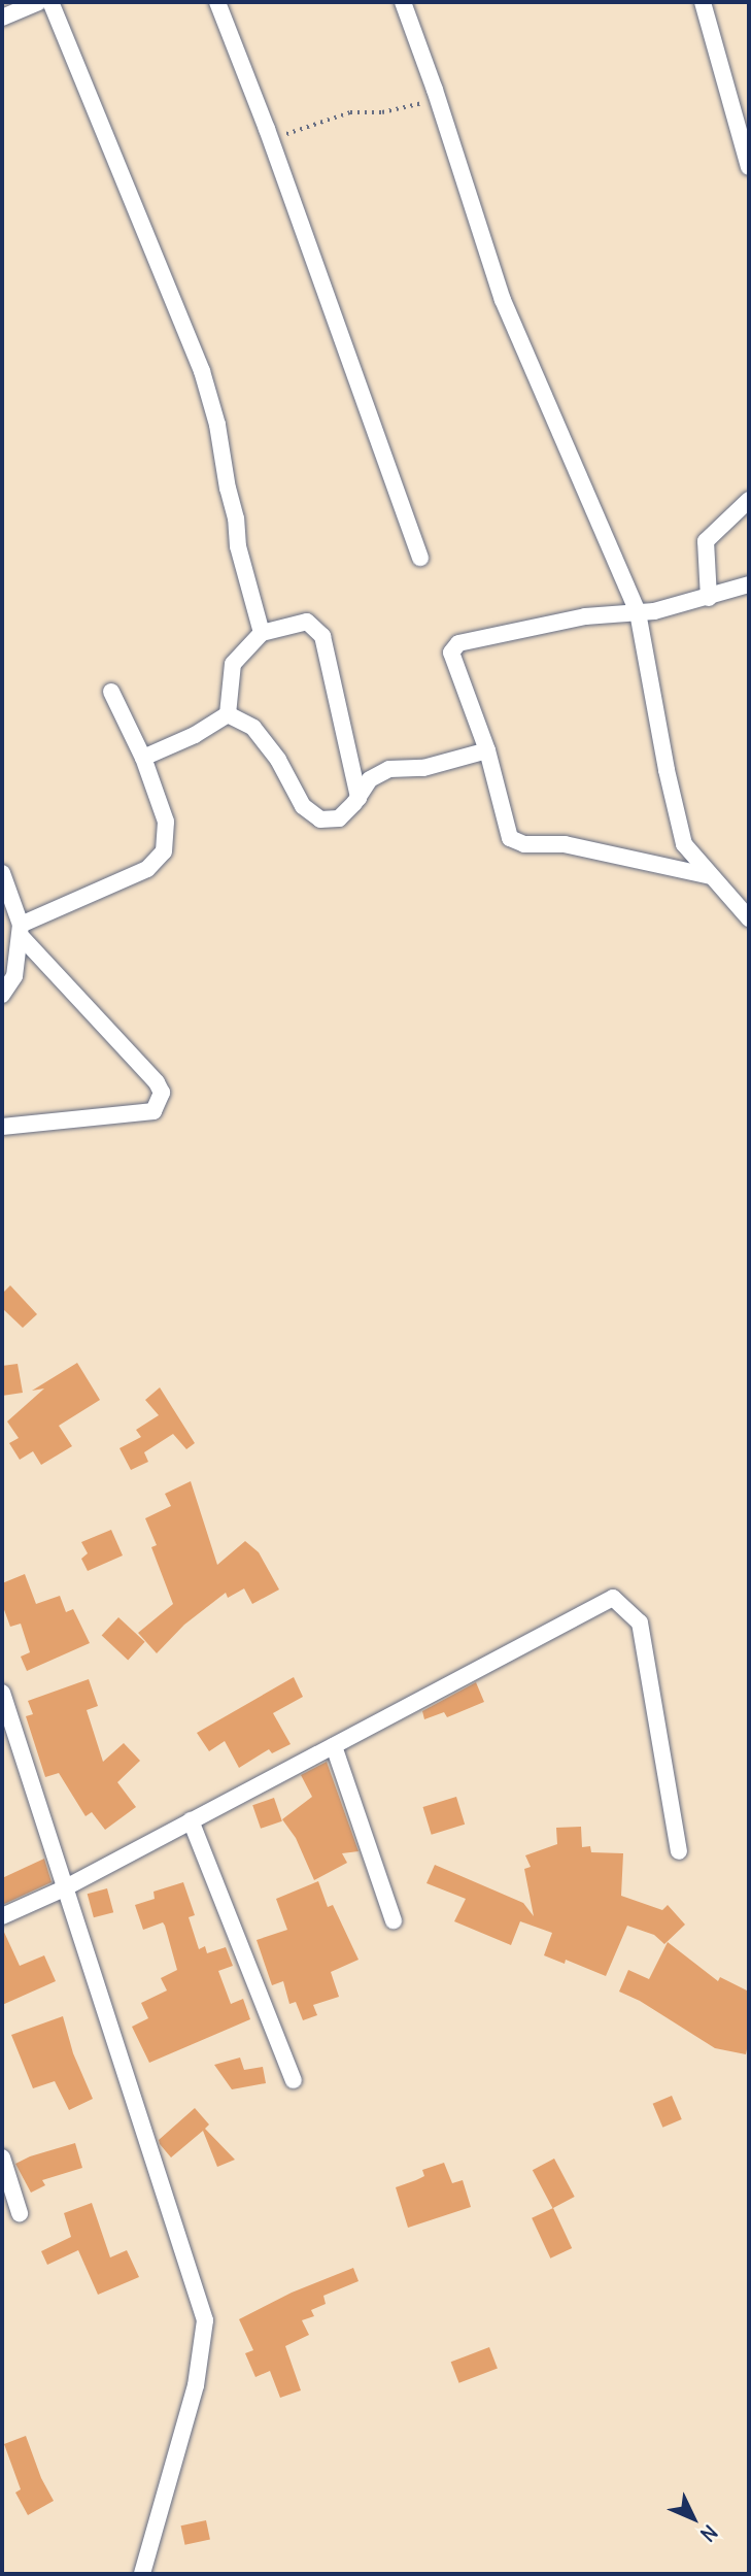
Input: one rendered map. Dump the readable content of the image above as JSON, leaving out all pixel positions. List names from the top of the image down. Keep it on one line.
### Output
{"north":"bottom right"}
